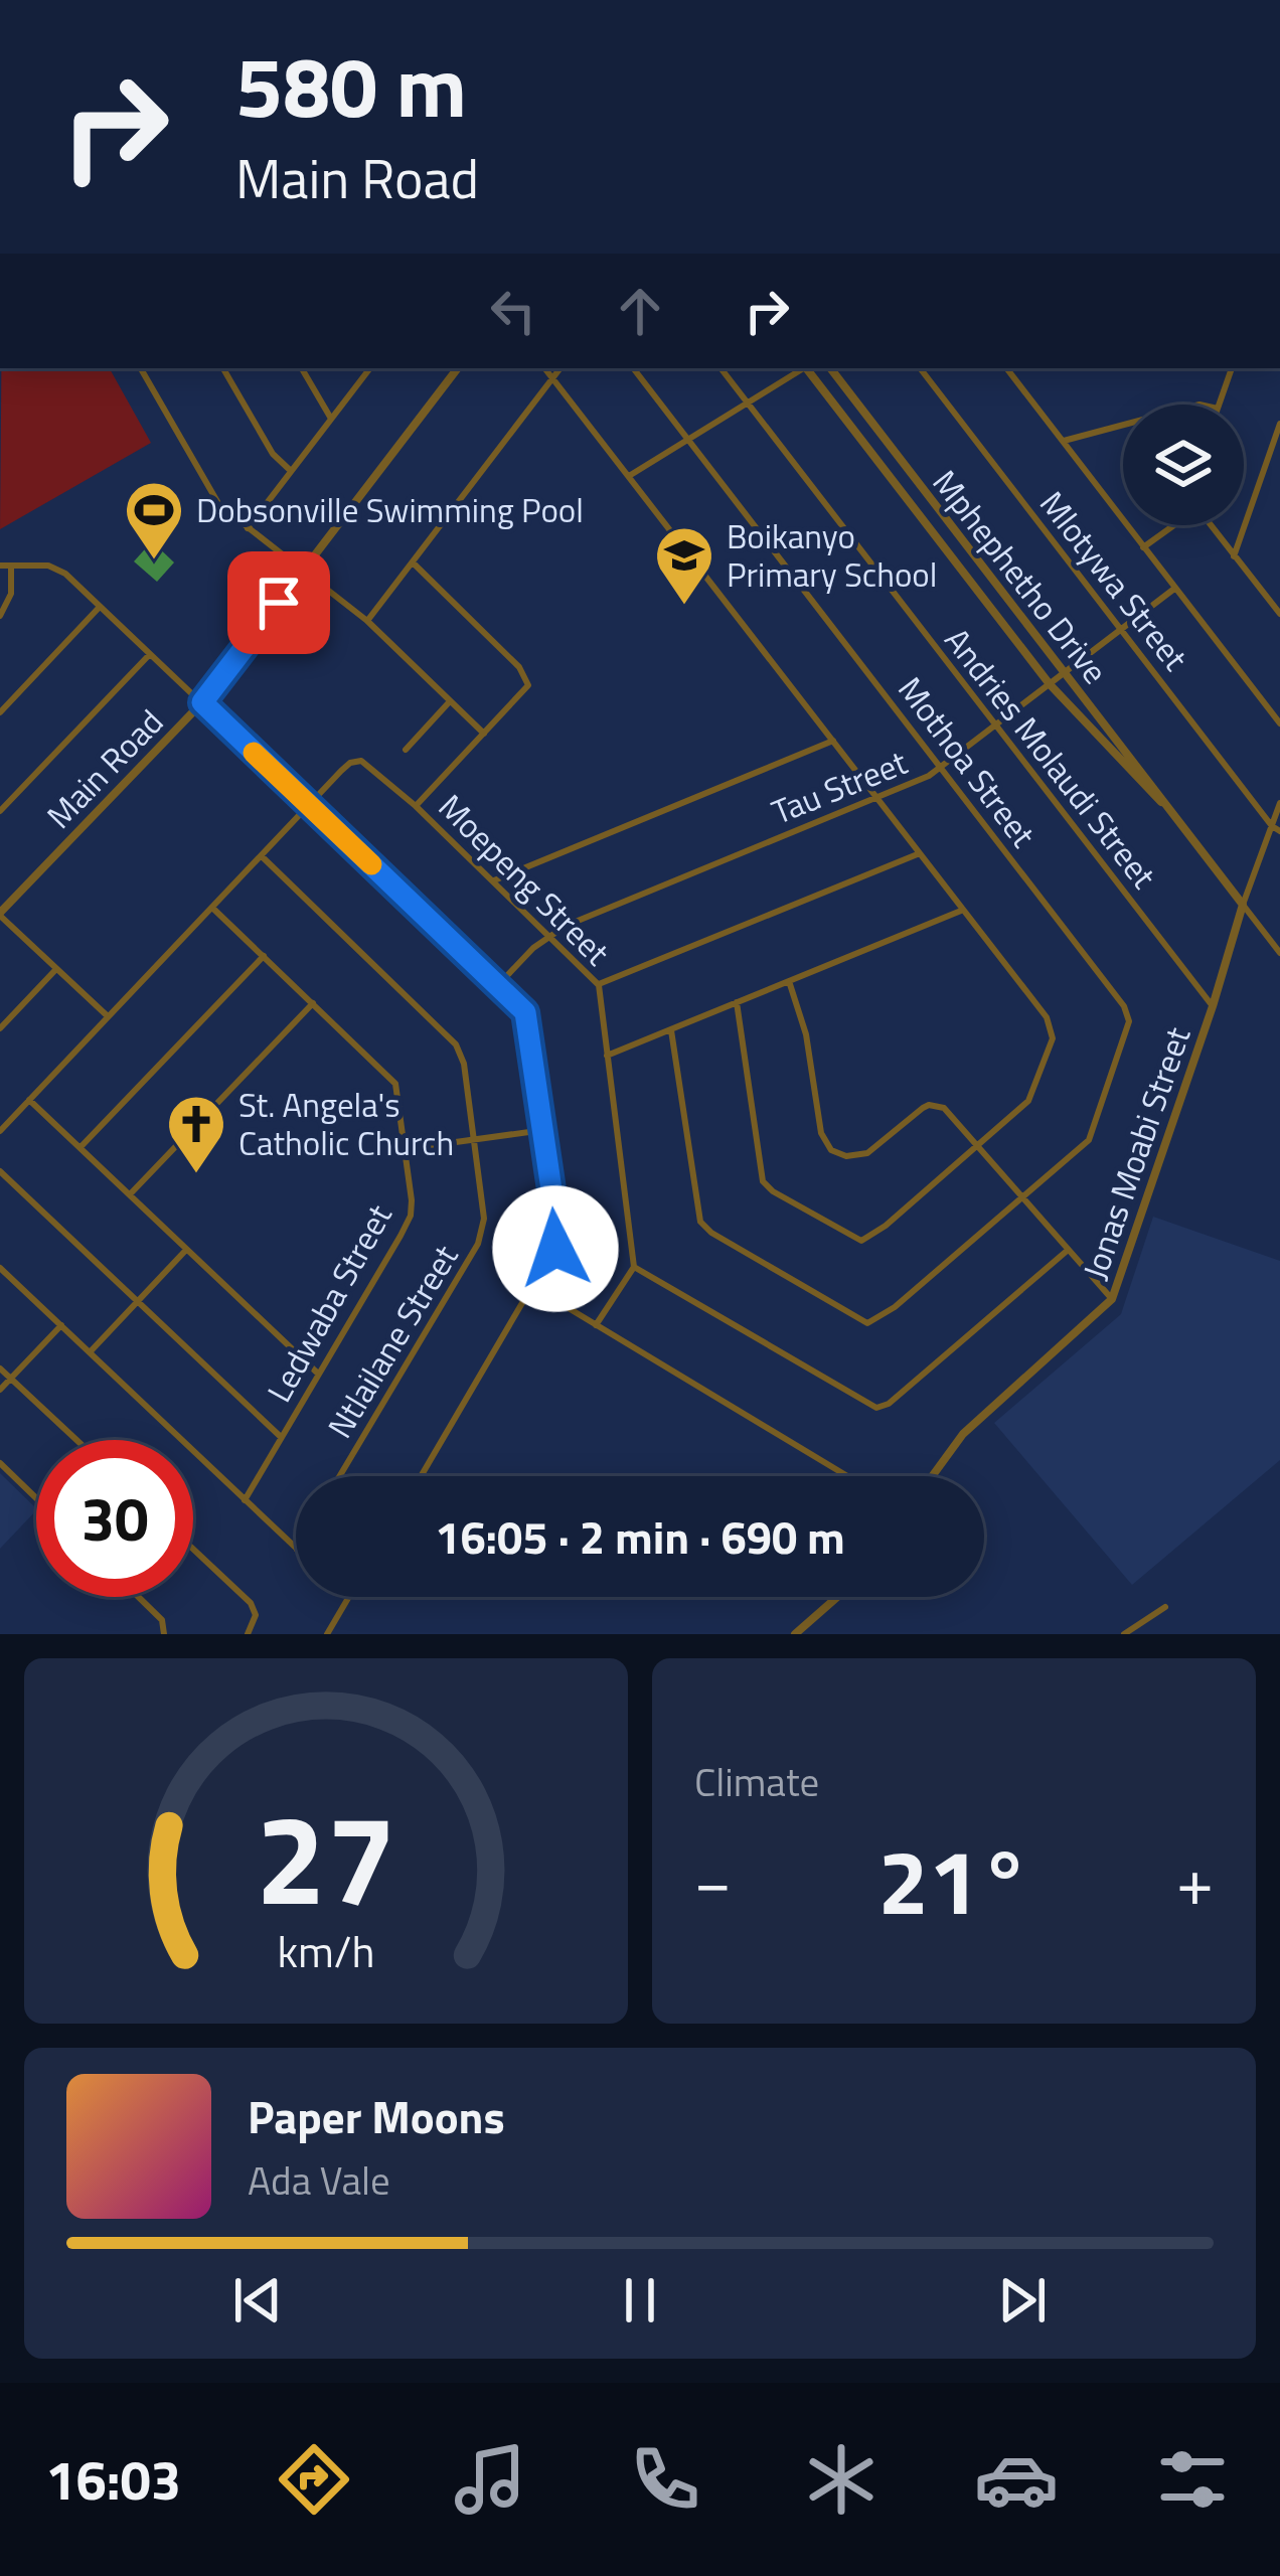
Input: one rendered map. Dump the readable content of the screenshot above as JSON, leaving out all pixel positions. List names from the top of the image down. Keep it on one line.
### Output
{"streets":{"street":["Mphephetho Drive","Mlotywa Street","Andries Molaudi Street","Mothoa Street","Main Road","Tau Street","Moepeng Street","Jonas Moabi Street","Ledwaba Street","Ntlailane Street"]},"crossings":[["Mphephetho Drive","Tau Street"],["Mphephetho Drive","Jonas Moabi Street"],["Mlotywa Street","Tau Street"],["Mlotywa Street","Jonas Moabi Street"],["Andries Molaudi Street","Tau Street"],["Andries Molaudi Street","Jonas Moabi Street"],["Mothoa Street","Tau Street"],["Tau Street","Moepeng Street"]],"places":{"sports":["Dobsonville Swimming Pool"],"school or university":["Boikanyo Primary School"],"church":["St. Angela's Catholic Church"]},"page":{"turn":["580 m","Main Road"],"limit":"30","trip":"16:05 · 2 min · 690 m","tile":"Climate","heat":["−","21°","+"],"song":["Paper Moons","Ada Vale"],"tabs":"16:03","gauge":["27","km/h"]}}
